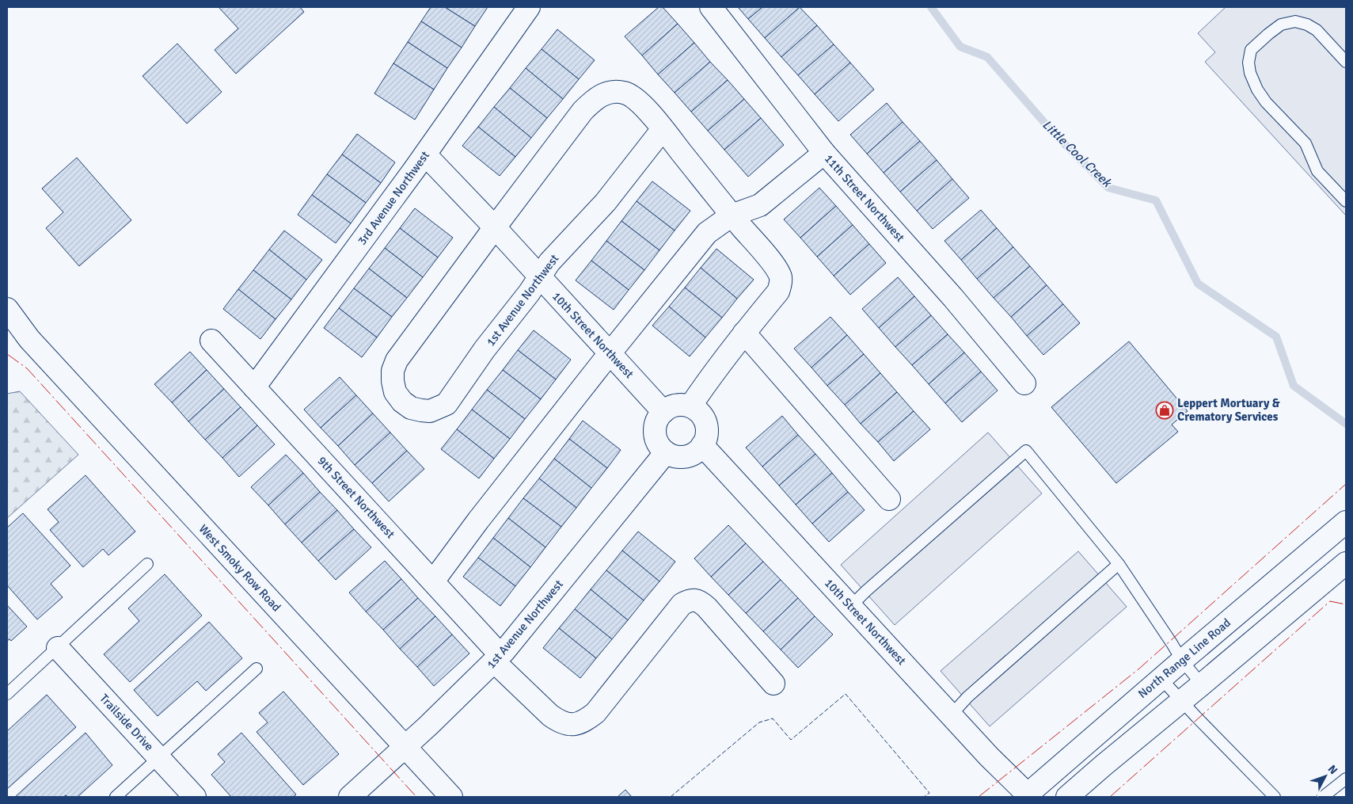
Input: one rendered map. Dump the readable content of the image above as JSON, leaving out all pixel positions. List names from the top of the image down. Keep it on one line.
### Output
{"streets":{"street":["3rd Avenue Northwest","11th Street Northwest","1st Avenue Northwest","10th Street Northwest","9th Street Northwest","West Smoky Row Road","North Range Line Road","Trailside Drive"]},"crossings":[["3rd Avenue Northwest","10th Street Northwest"],["3rd Avenue Northwest","9th Street Northwest"],["1st Avenue Northwest","10th Street Northwest"],["1st Avenue Northwest","9th Street Northwest"],["1st Avenue Northwest","West Smoky Row Road"],["10th Street Northwest","North Range Line Road"]],"water":["Little Cool Creek"],"places":{"shop":["Leppert Mortuary & Crematory Services"]},"north":"top right"}
